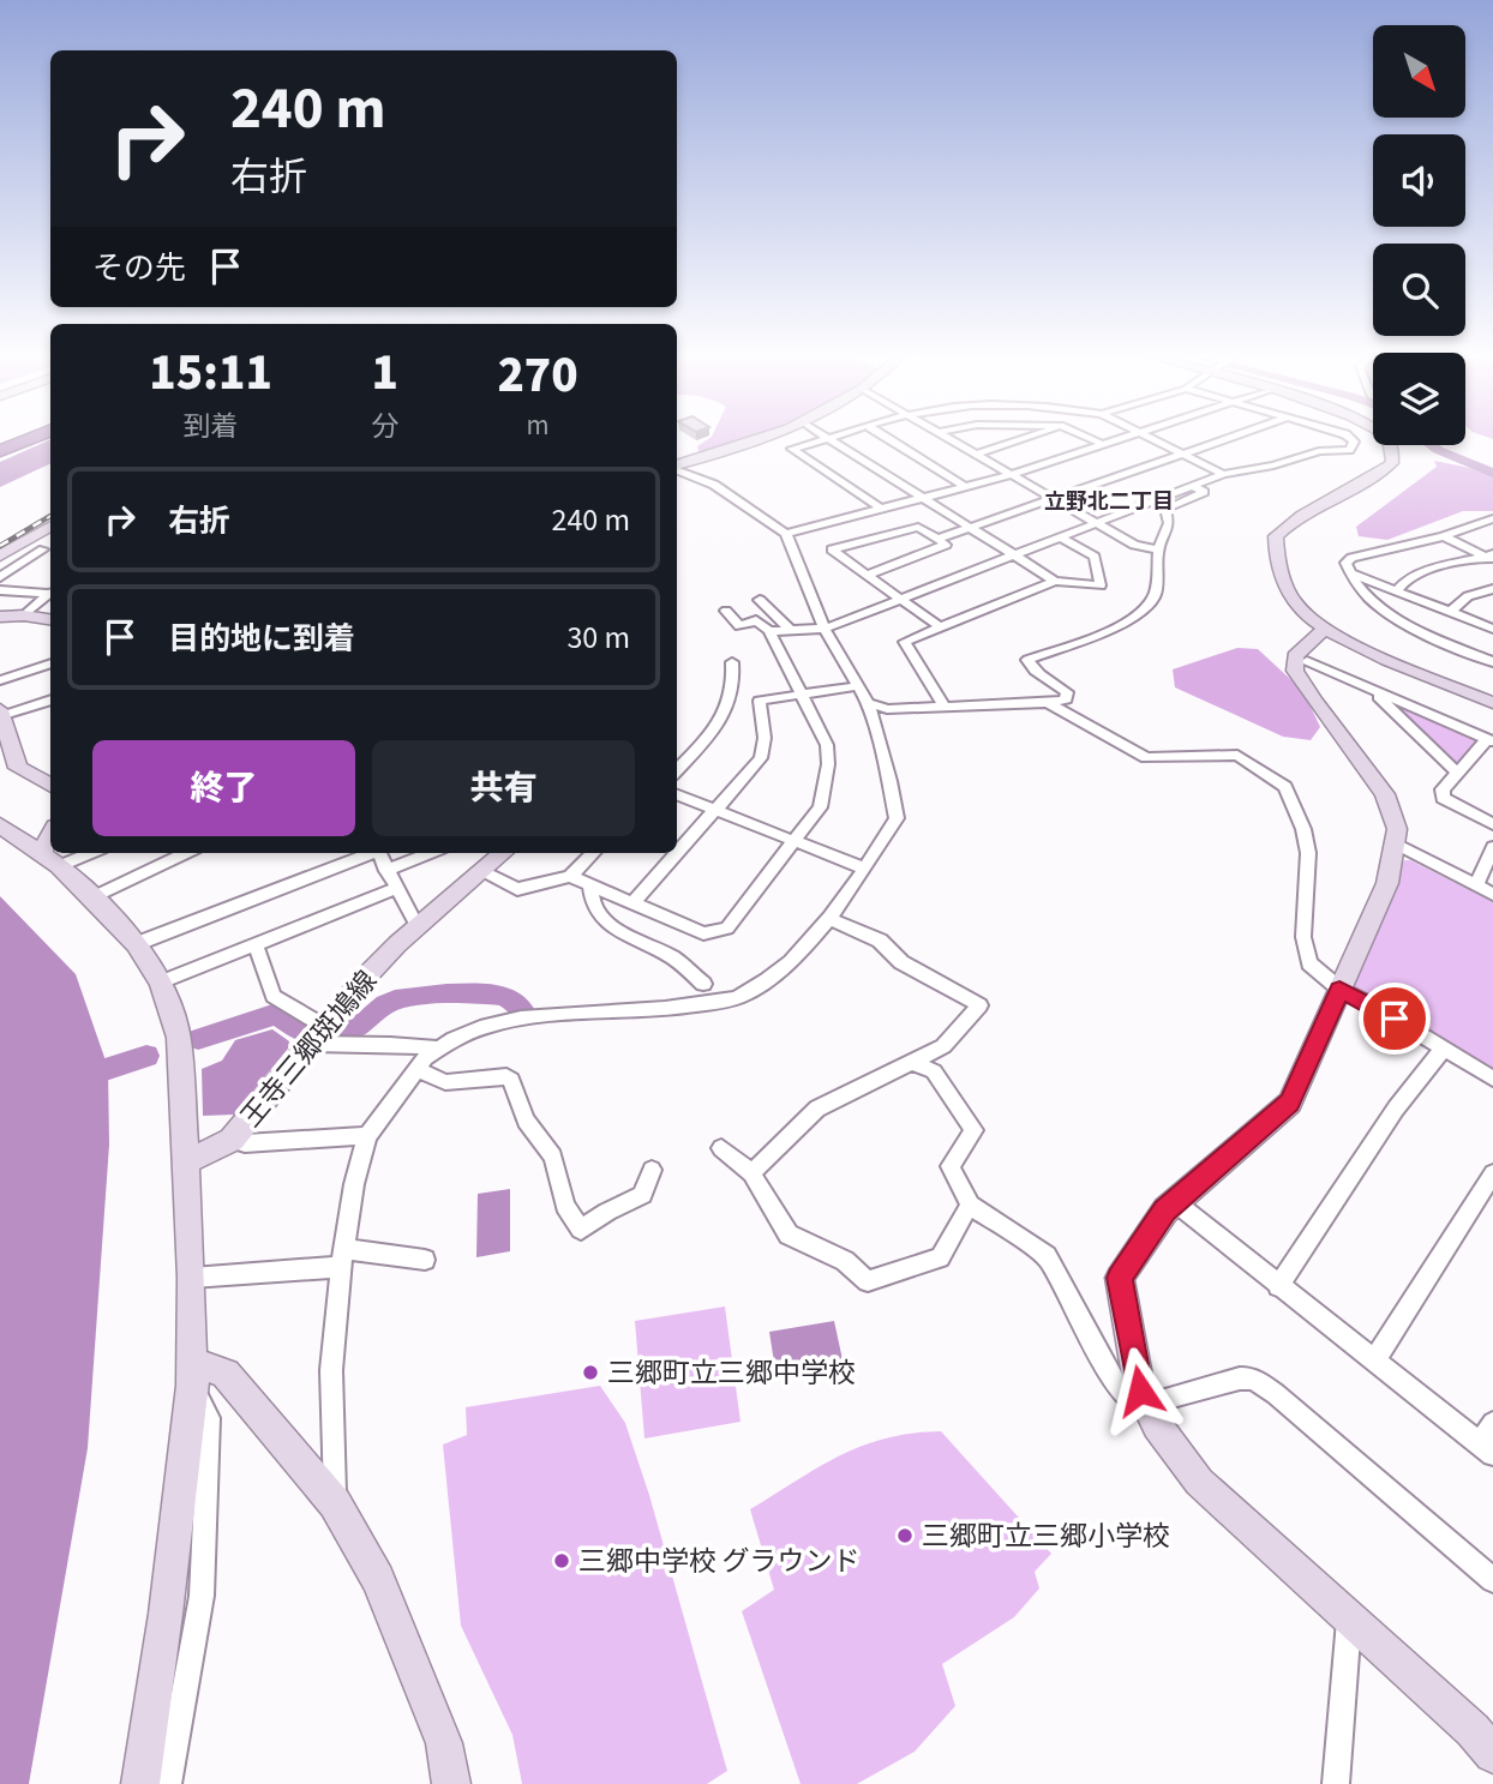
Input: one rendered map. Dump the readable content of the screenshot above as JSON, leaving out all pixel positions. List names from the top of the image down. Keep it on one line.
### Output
{"streets":{"street":["王寺三郷斑鳩線"]},"districts":["立野北二丁目"],"places":["三郷町立三郷中学校","三郷町立三郷小学校","三郷中学校 グラウンド"],"north":"bottom right","page":{"turn":["240 m","右折"],"then":"その先","eta":["15:11","到着","1","分","270","m"],"list":[{"name":"右折","value":"240 m"},{"name":"目的地に到着","value":"30 m"}],"buttons":["終了","共有"]}}
